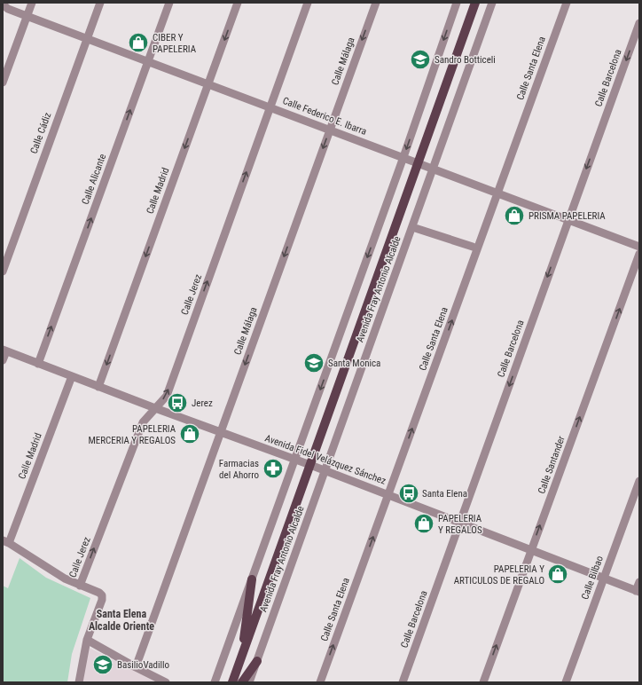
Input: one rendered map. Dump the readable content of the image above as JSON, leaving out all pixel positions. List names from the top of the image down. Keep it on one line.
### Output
{"streets":{"main road":["Avenida Fray Antonio Alcalde"],"street":["Calle Málaga","Calle Santa Elena","Calle Barcelona","Calle Federico E. Ibarra","Calle Cádiz","Calle Alicante","Calle Madrid","Calle Jerez","Avenida Fidel Velázquez Sánchez","Calle Santander","Calle Bilbao"]},"crossings":[["Calle Málaga","Calle Federico E. Ibarra"],["Calle Málaga","Avenida Fidel Velázquez Sánchez"],["Calle Santa Elena","Calle Federico E. Ibarra"],["Calle Santa Elena","Avenida Fidel Velázquez Sánchez"],["Calle Barcelona","Calle Federico E. Ibarra"],["Calle Barcelona","Avenida Fidel Velázquez Sánchez"],["Calle Federico E. Ibarra","Calle Cádiz"],["Calle Federico E. Ibarra","Calle Alicante"],["Calle Federico E. Ibarra","Calle Madrid"],["Calle Federico E. Ibarra","Avenida Fray Antonio Alcalde"],["Calle Federico E. Ibarra","Calle Jerez"],["Calle Alicante","Avenida Fidel Velázquez Sánchez"],["Calle Madrid","Avenida Fidel Velázquez Sánchez"],["Avenida Fray Antonio Alcalde","Avenida Fidel Velázquez Sánchez"],["Calle Jerez","Avenida Fidel Velázquez Sánchez"],["Avenida Fidel Velázquez Sánchez","Calle Santander"],["Avenida Fidel Velázquez Sánchez","Calle Bilbao"]],"one_way":["Calle Málaga","Calle Santa Elena","Calle Barcelona","Calle Alicante","Calle Madrid","Calle Jerez","Calle Santander"],"districts":["Santa Elena Alcalde Oriente"],"places":{"shop":["CIBER Y PAPELERIA","PRISMA PAPELERIA","PAPELERIA MERCERIA Y REGALOS","PAPELERIA Y REGALOS","PAPELERIA Y ARTICULOS DE REGALO"],"school or university":["Sandro Botticeli","Santa Monica","BasilioVadillo"],"bus stop":["Jerez","Santa Elena"],"pharmacy":["Farmacias del Ahorro"]}}
